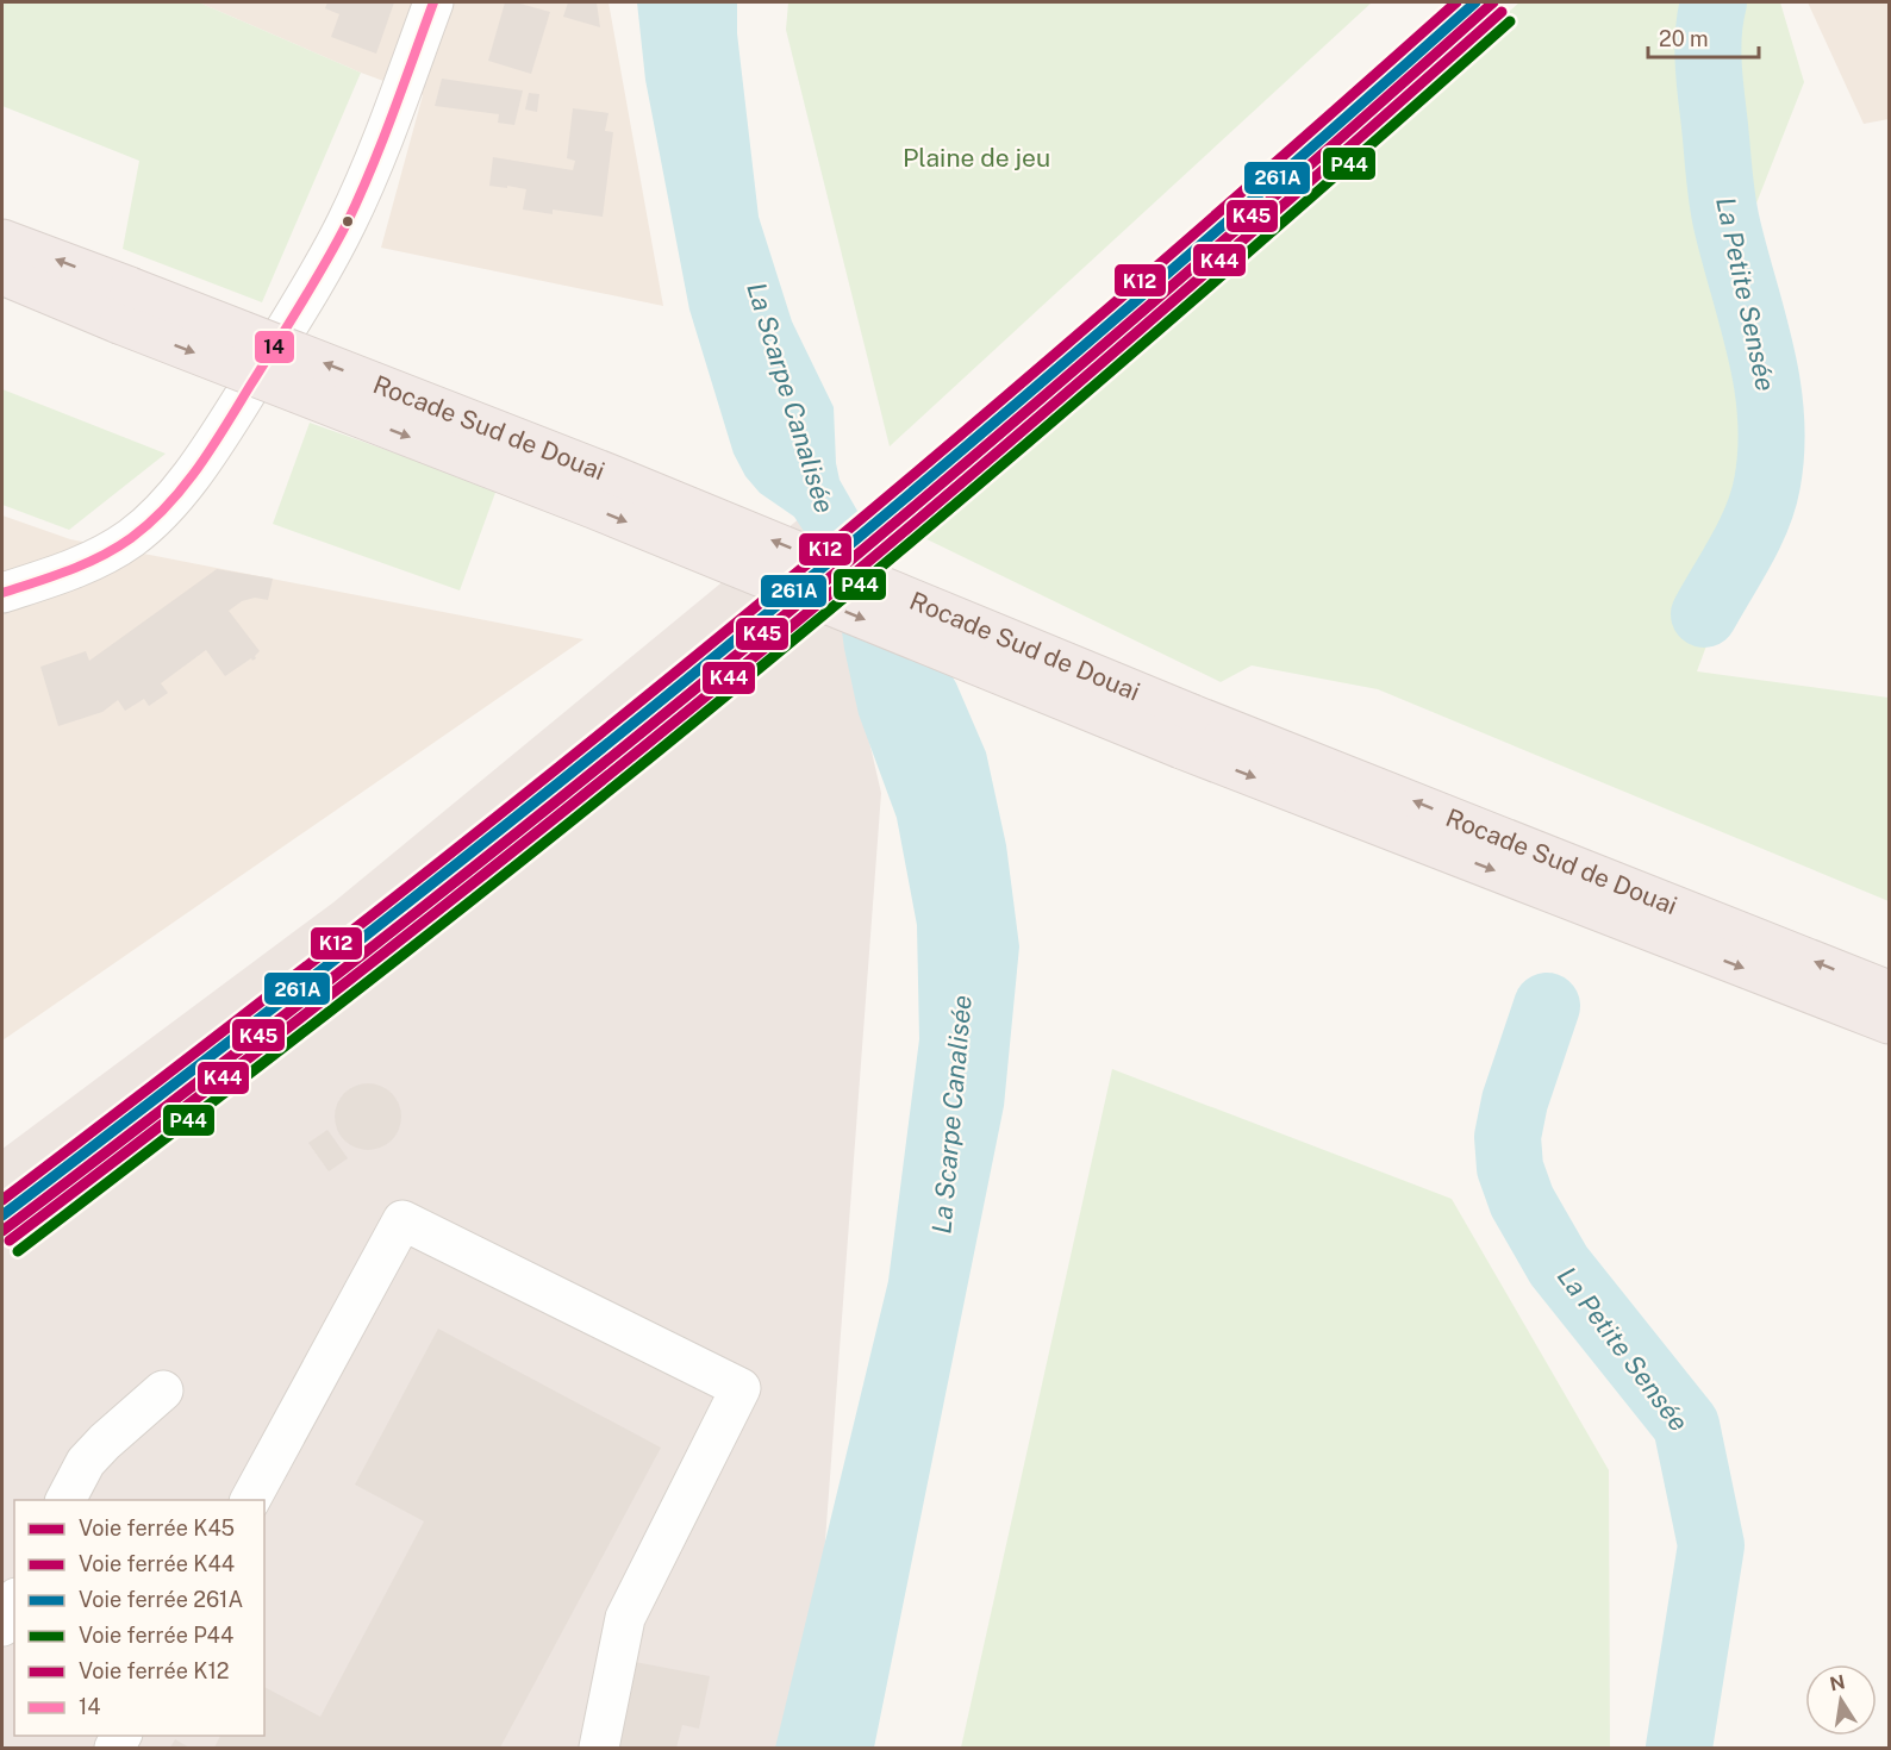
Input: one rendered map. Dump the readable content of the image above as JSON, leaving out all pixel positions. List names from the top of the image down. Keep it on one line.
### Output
{"streets":{"highway":["Rocade Sud de Douai"]},"water":["La Petite Sensée","La Scarpe Canalisée"],"parks":["Plaine de jeu"],"lines":["rail line K45","rail line 261A","rail line K12","transit line 14","rail line K44","rail line P44"],"legend":["Voie ferrée K45","Voie ferrée K44","Voie ferrée 261A","Voie ferrée P44","Voie ferrée K12","14"],"scale_bar":"20 m","north":"top"}
